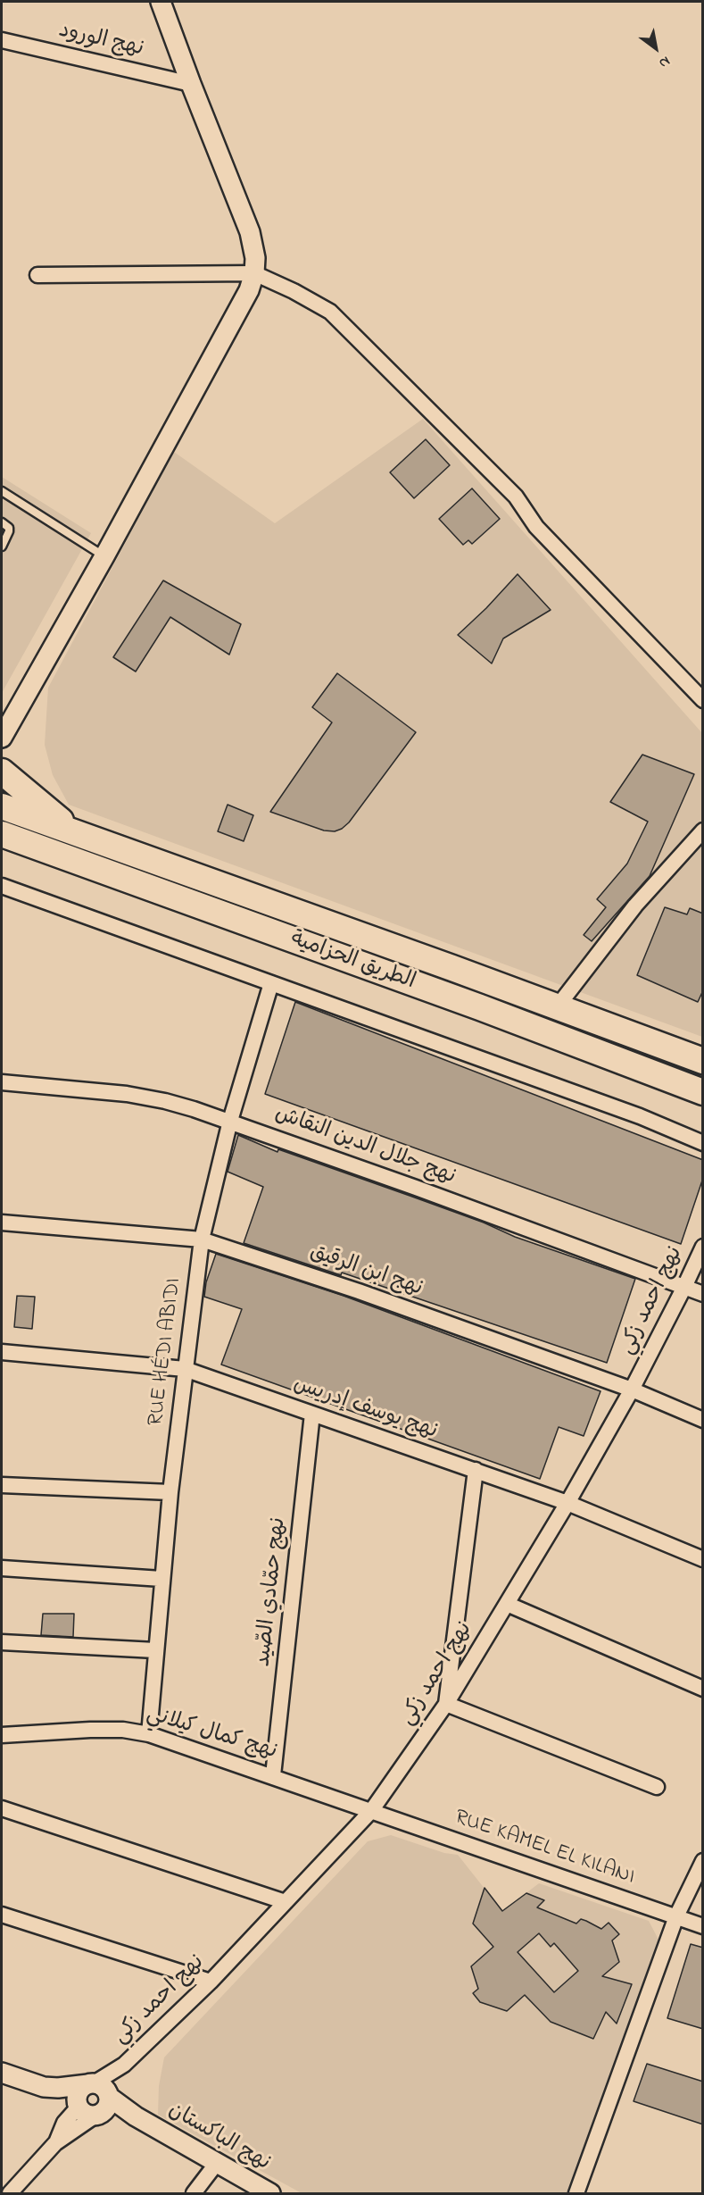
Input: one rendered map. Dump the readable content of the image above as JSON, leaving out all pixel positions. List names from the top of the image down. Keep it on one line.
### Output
{"streets":{"highway":["الطريق الحزامية"],"street":["نهج الورود","نهج جلال الدين النقاش","نهج ابن الرقيق","نهج احمد زكي","RUE HÉDI ABIDI","نهج يوسف إدريس","نهج حمّادي الصّيد","نهج كمال كيلاني","RUE KAMEL EL KILANI","نهج الباكستان"]},"crossings":[["نهج جلال الدين النقاش","نهج احمد زكي"],["نهج جلال الدين النقاش","RUE HÉDI ABIDI"],["نهج ابن الرقيق","نهج احمد زكي"],["نهج ابن الرقيق","RUE HÉDI ABIDI"],["نهج احمد زكي","نهج يوسف إدريس"],["نهج احمد زكي","نهج كمال كيلاني"],["نهج احمد زكي","RUE KAMEL EL KILANI"],["نهج احمد زكي","نهج الباكستان"],["RUE HÉDI ABIDI","نهج يوسف إدريس"],["RUE HÉDI ABIDI","نهج كمال كيلاني"],["نهج يوسف إدريس","نهج حمّادي الصّيد"],["نهج حمّادي الصّيد","نهج كمال كيلاني"],["نهج كمال كيلاني","RUE KAMEL EL KILANI"]],"north":"bottom right"}
